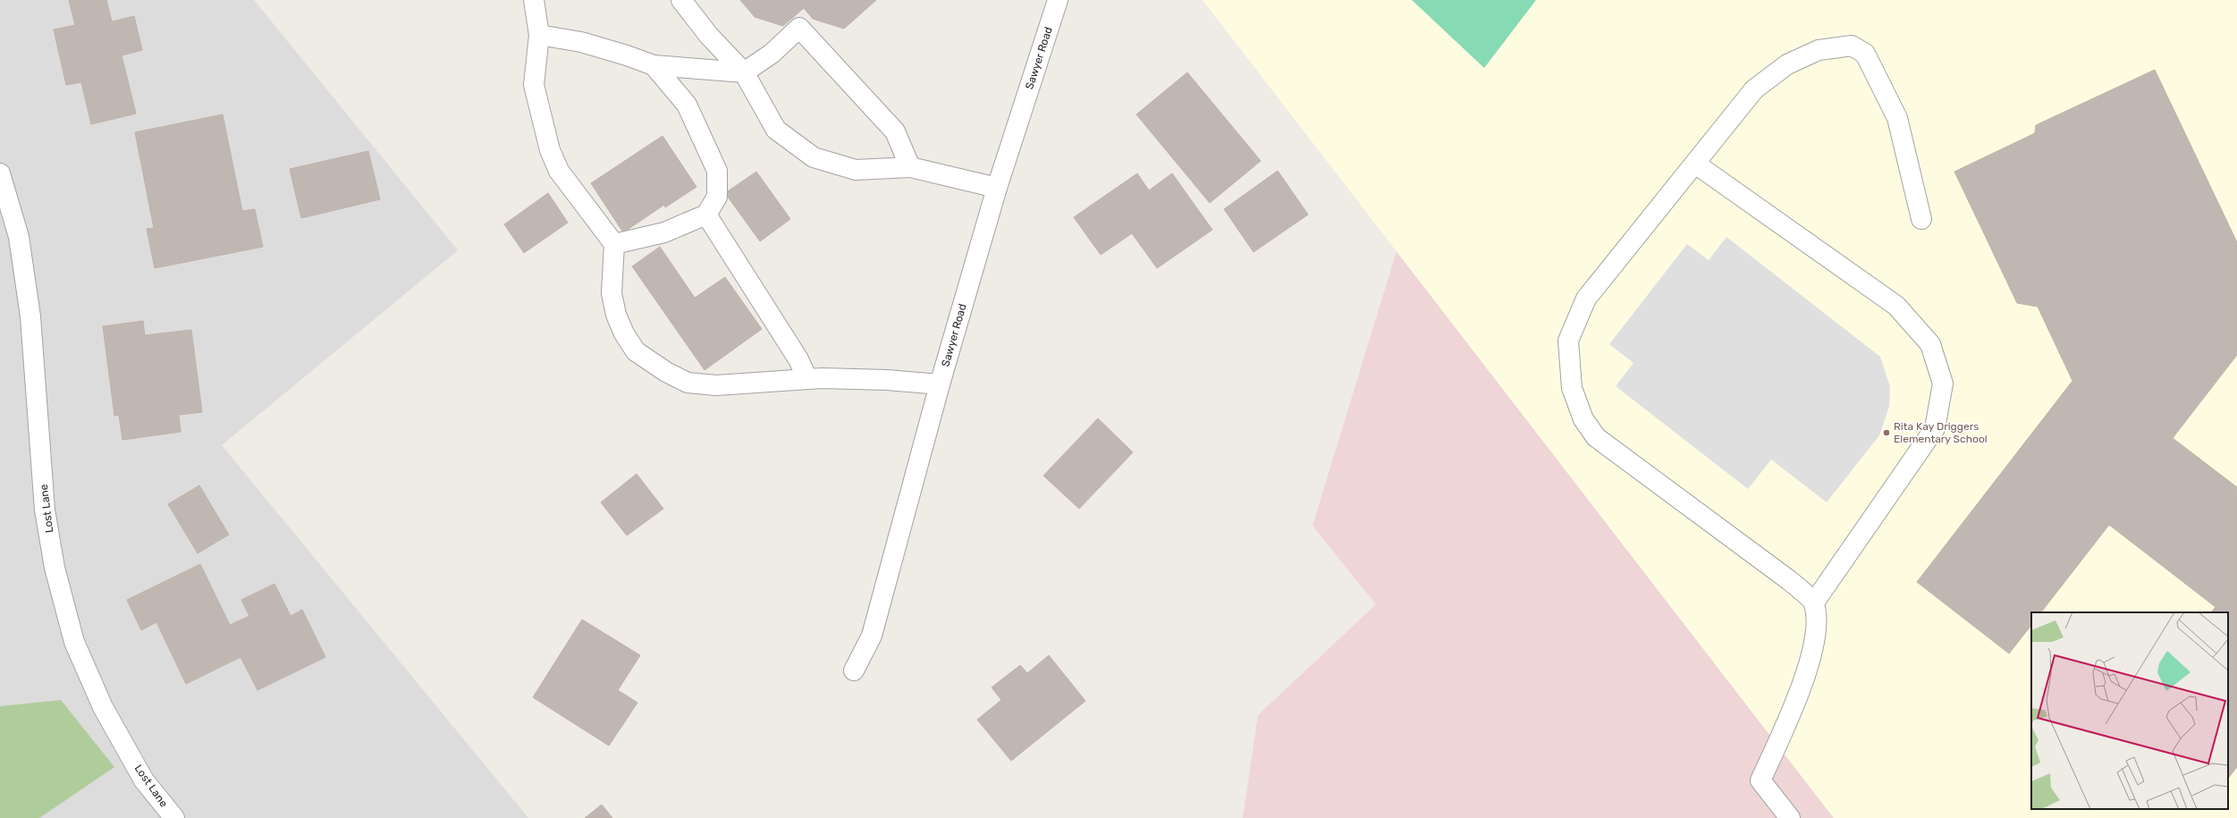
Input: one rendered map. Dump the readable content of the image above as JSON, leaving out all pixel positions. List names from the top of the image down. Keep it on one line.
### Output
{"streets":{"street":["Sawyer Road","Lost Lane"]},"places":["Rita Kay Driggers Elementary School"]}
